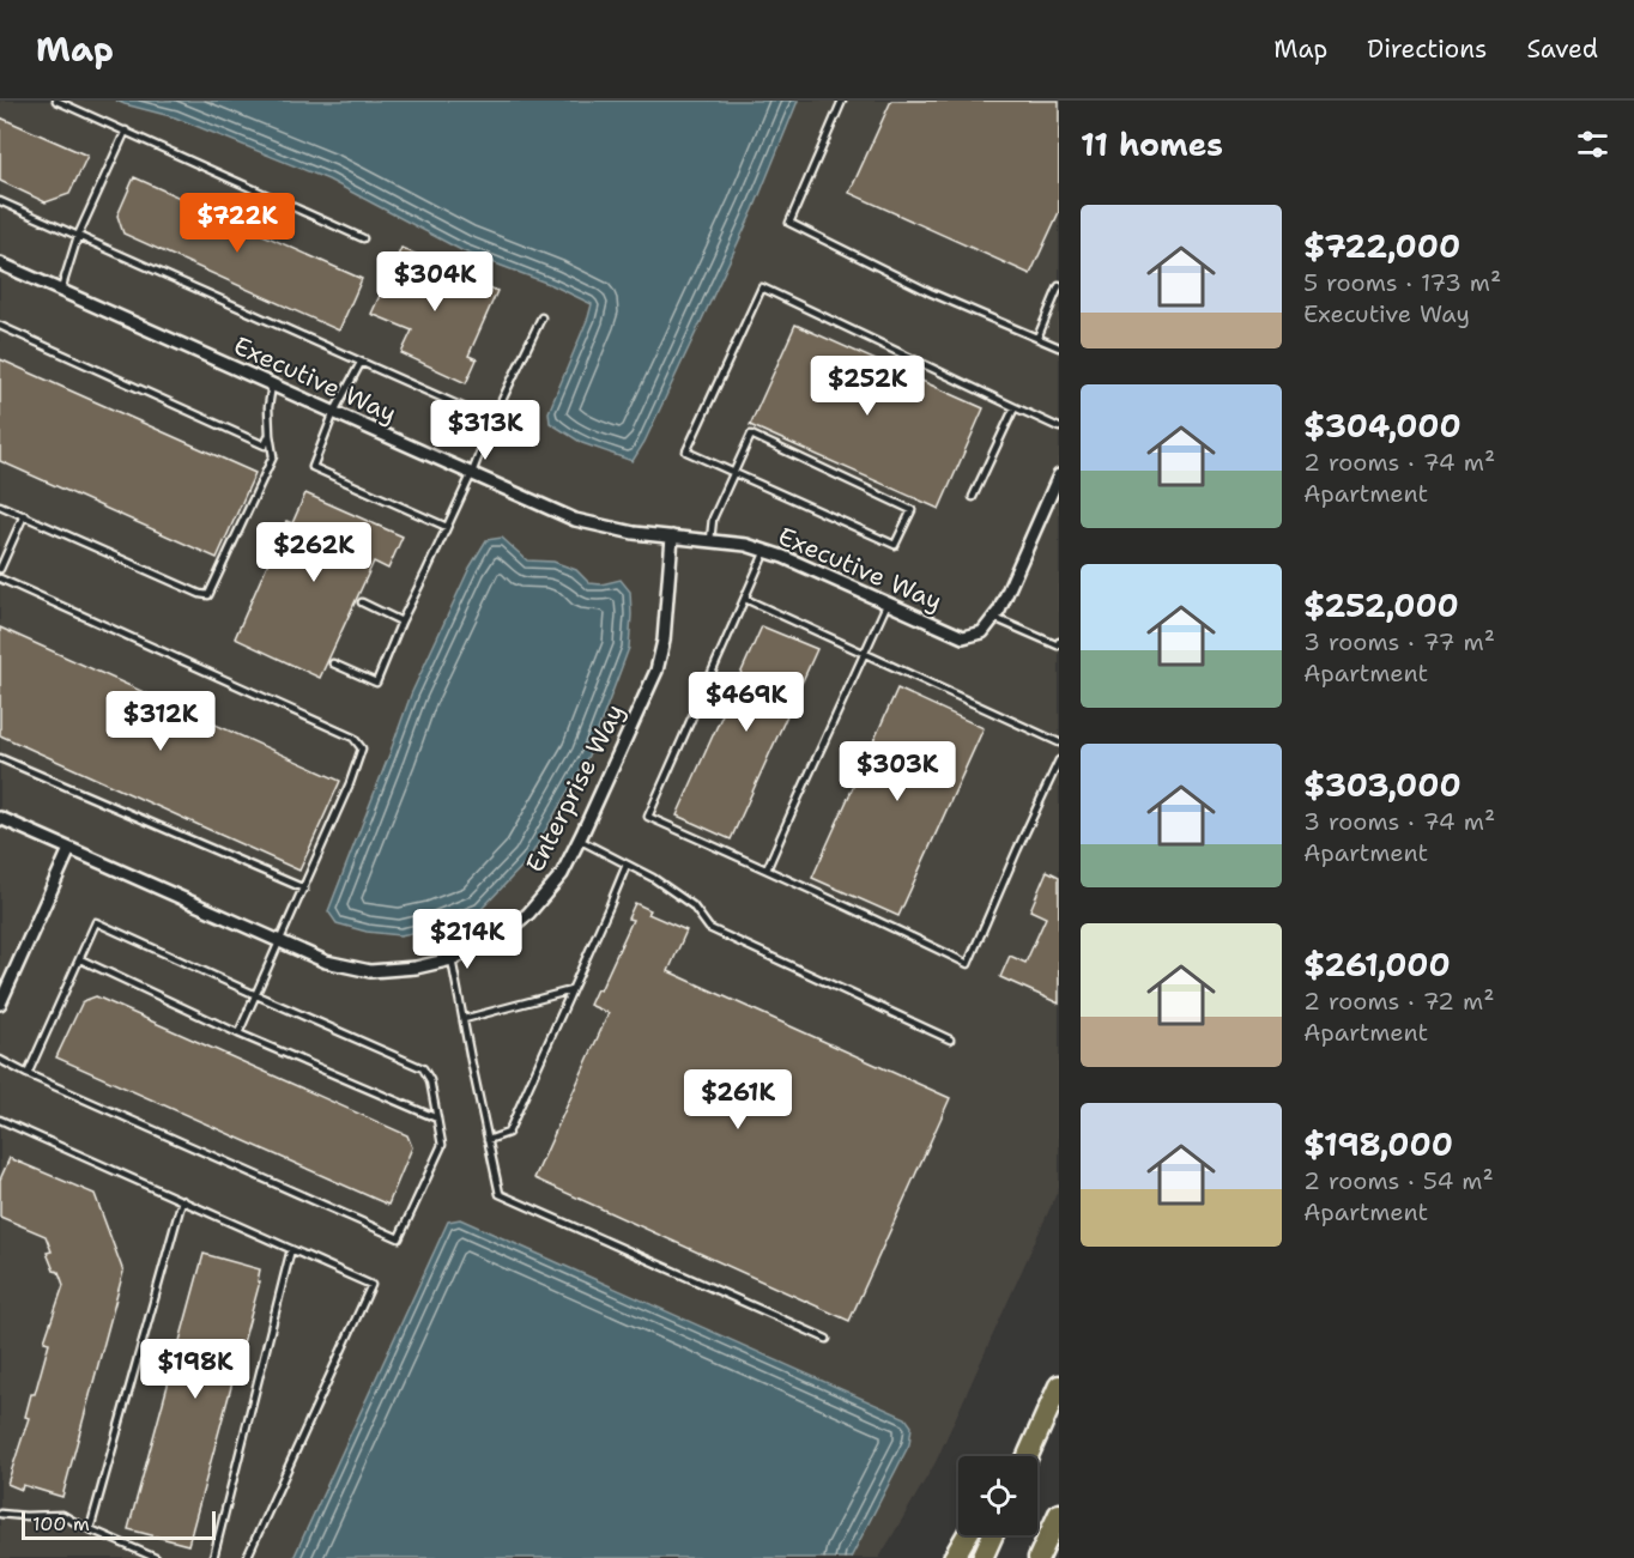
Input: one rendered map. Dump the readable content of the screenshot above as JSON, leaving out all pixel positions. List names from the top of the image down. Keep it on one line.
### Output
{"streets":{"street":["Executive Way","Enterprise Way"]},"crossings":[["Executive Way","Enterprise Way"]],"scale_bar":"100 m","page":{"header":"Map","nav":["Map","Directions","Saved"],"heading":"11 homes","list":[{"name":"$722,000","note":"5 rooms · 173 m² · Executive Way"},{"name":"$304,000","note":"2 rooms · 74 m² · Apartment"},{"name":"$252,000","note":"3 rooms · 77 m² · Apartment"},{"name":"$303,000","note":"3 rooms · 74 m² · Apartment"},{"name":"$261,000","note":"2 rooms · 72 m² · Apartment"},{"name":"$198,000","note":"2 rooms · 54 m² · Apartment"}],"price":["$722K","$304K","$252K","$313K","$262K","$469K","$312K","$303K","$214K","$261K","$198K"],"scale":"100 m"}}
